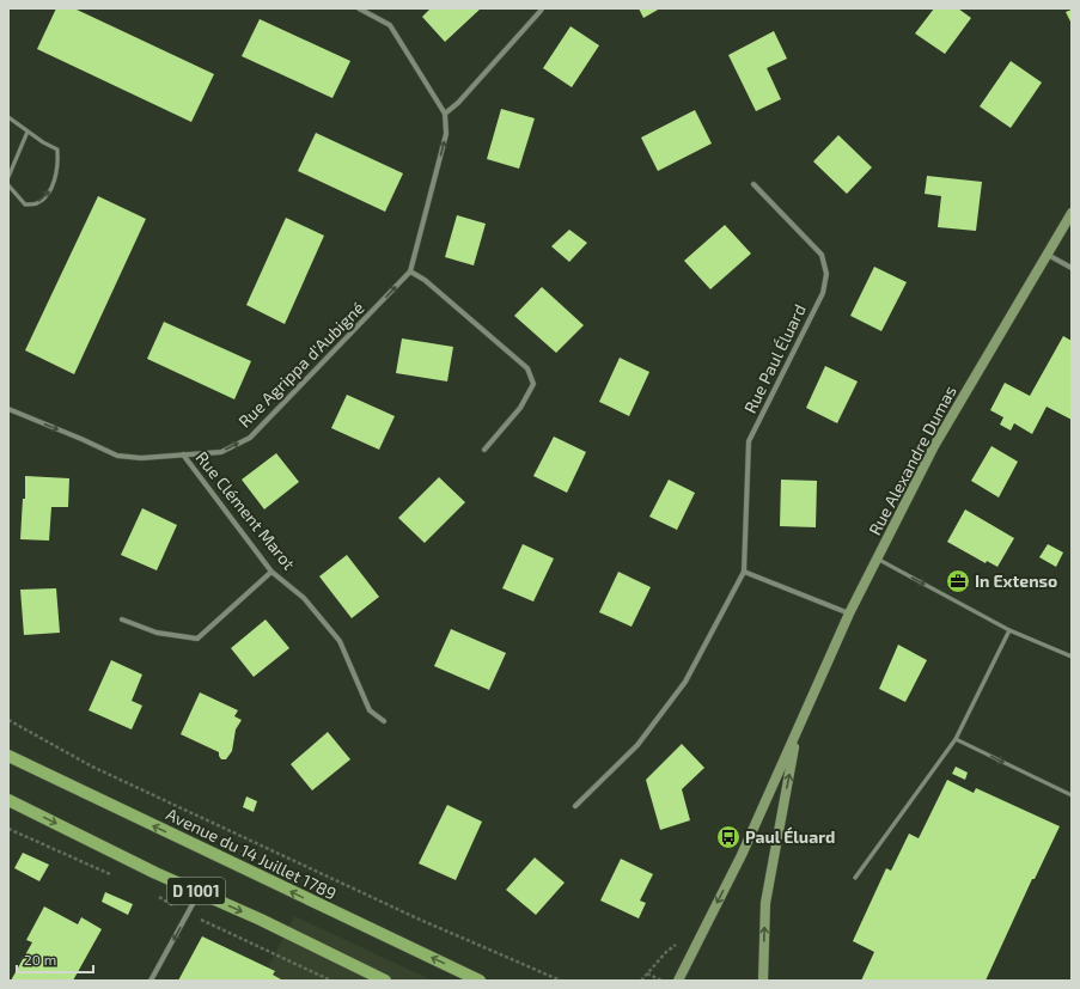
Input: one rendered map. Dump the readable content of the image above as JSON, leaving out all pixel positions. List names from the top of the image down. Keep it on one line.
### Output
{"streets":{"main road":["Avenue du 14 Juillet 1789","D 1001"],"street":["Rue Paul Éluard","Rue Agrippa d'Aubigné","Rue Alexandre Dumas","Rue Clément Marot"]},"crossings":[["Rue Agrippa d'Aubigné","Rue Clément Marot"]],"one_way":["Rue Agrippa d'Aubigné"],"places":{"office":["In Extenso"],"bus stop":["Paul Éluard"]},"scale_bar":"20 m"}
